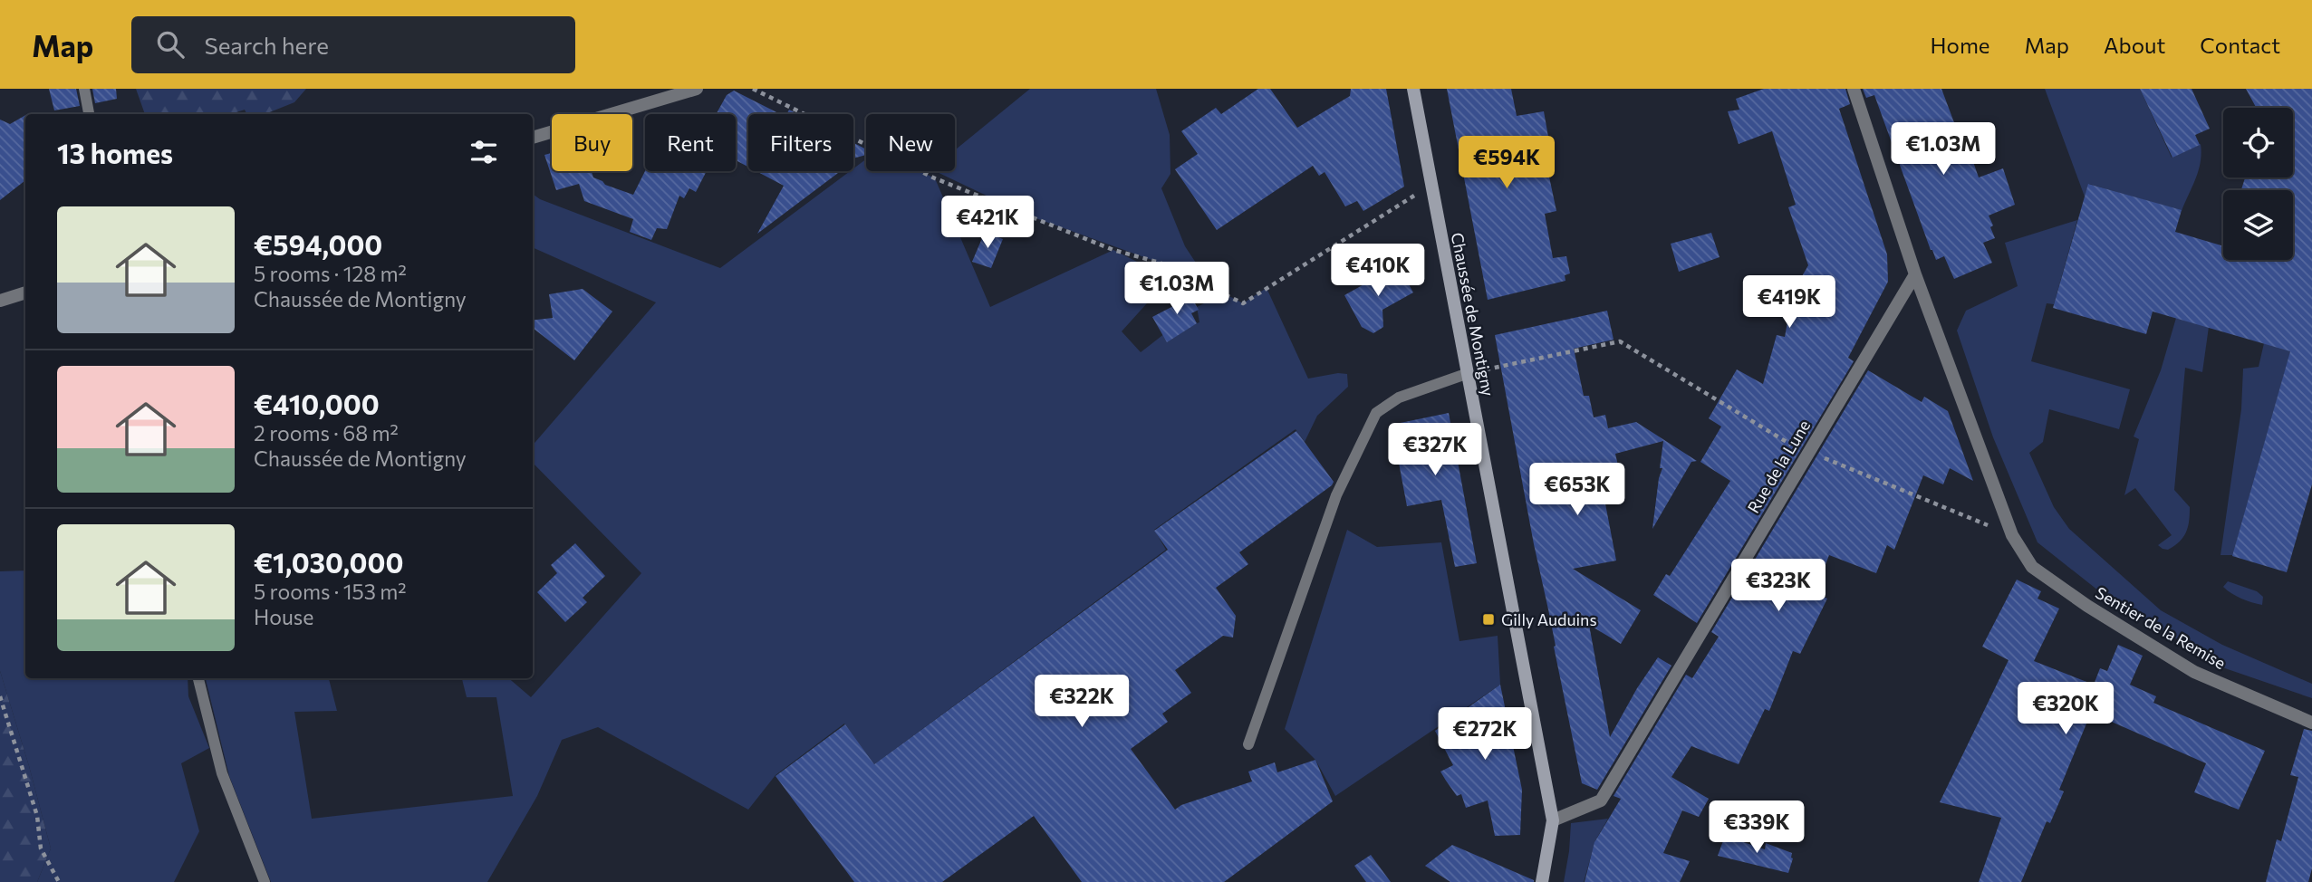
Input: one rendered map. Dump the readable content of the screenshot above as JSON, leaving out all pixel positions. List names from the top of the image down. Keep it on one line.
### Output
{"streets":{"main road":["Chaussée de Montigny"],"street":["Rue de la Lune","Sentier de la Remise"]},"crossings":[["Chaussée de Montigny","Rue de la Lune"],["Rue de la Lune","Sentier de la Remise"]],"places":{"transit":["Gilly Auduins"]},"page":{"header":"Map","search":"Search here","nav":["Home","Map","About","Contact"],"chip":["Buy","Rent","Filters","New"],"heading":"13 homes","price":["€1.03M","€594K","€421K","€410K","€1.03M","€419K","€327K","€653K","€323K","€322K","€320K","€272K","€339K"],"list":[{"name":"€594,000","note":"5 rooms · 128 m² · Chaussée de Montigny"},{"name":"€410,000","note":"2 rooms · 68 m² · Chaussée de Montigny"},{"name":"€1,030,000","note":"5 rooms · 153 m² · House"}]}}
